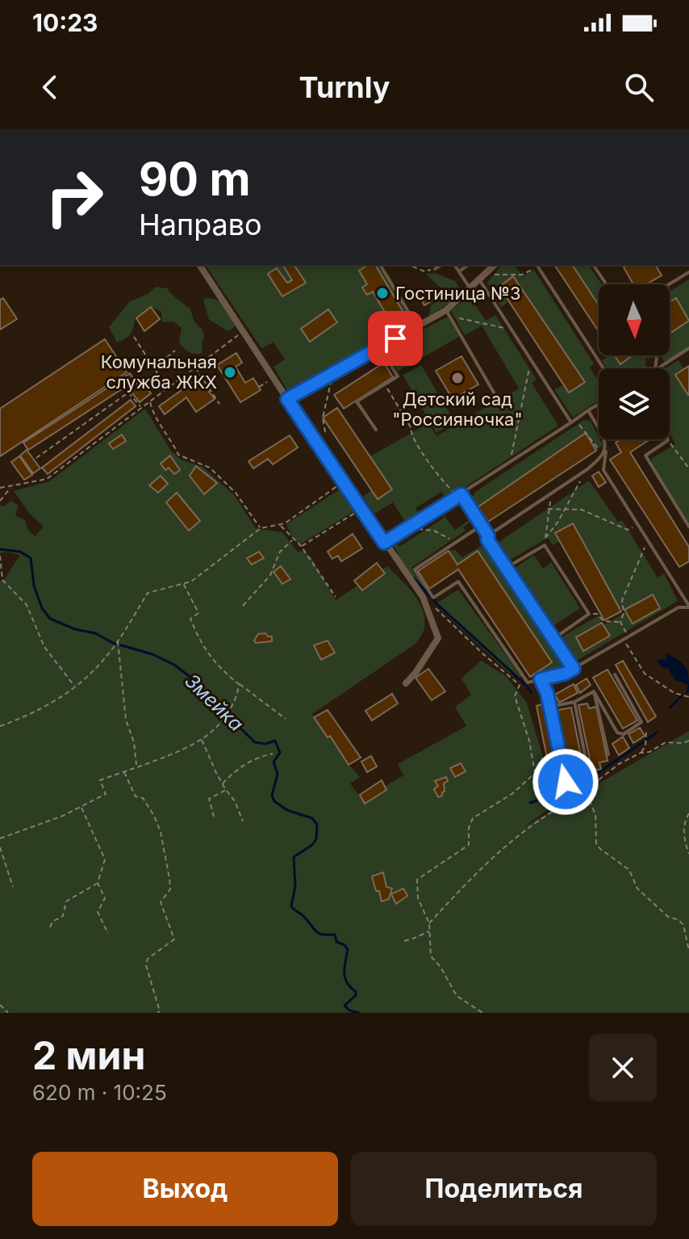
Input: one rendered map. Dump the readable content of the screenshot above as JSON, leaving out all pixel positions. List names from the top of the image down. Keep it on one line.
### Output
{"water":["Змейка"],"places":["Гостиница №3","Комунальная служба ЖКХ","Детский сад \"Россияночка\""],"north":"bottom","page":{"status":"10:23","header":"Turnly","turn":["90 m","Направо"],"heading":["2 мин","620 m · 10:25"],"buttons":["Выход","Поделиться"]}}
